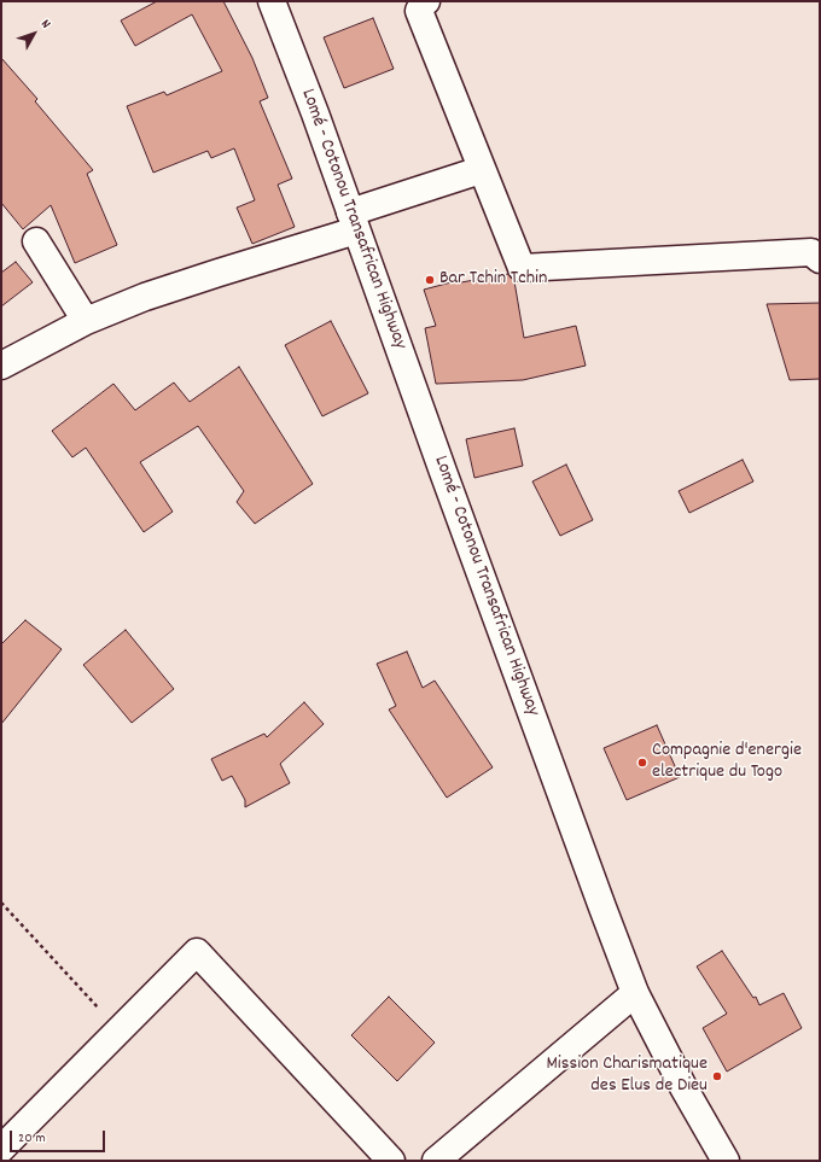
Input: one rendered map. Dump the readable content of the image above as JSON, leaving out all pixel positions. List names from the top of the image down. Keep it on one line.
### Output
{"streets":{"main road":["Lomé - Cotonou Transafrican Highway"]},"places":["Bar Tchin Tchin","Compagnie d'energie electrique du Togo","Mission Charismatique des Elus de Dieu"],"scale_bar":"20 m","north":"top right"}
